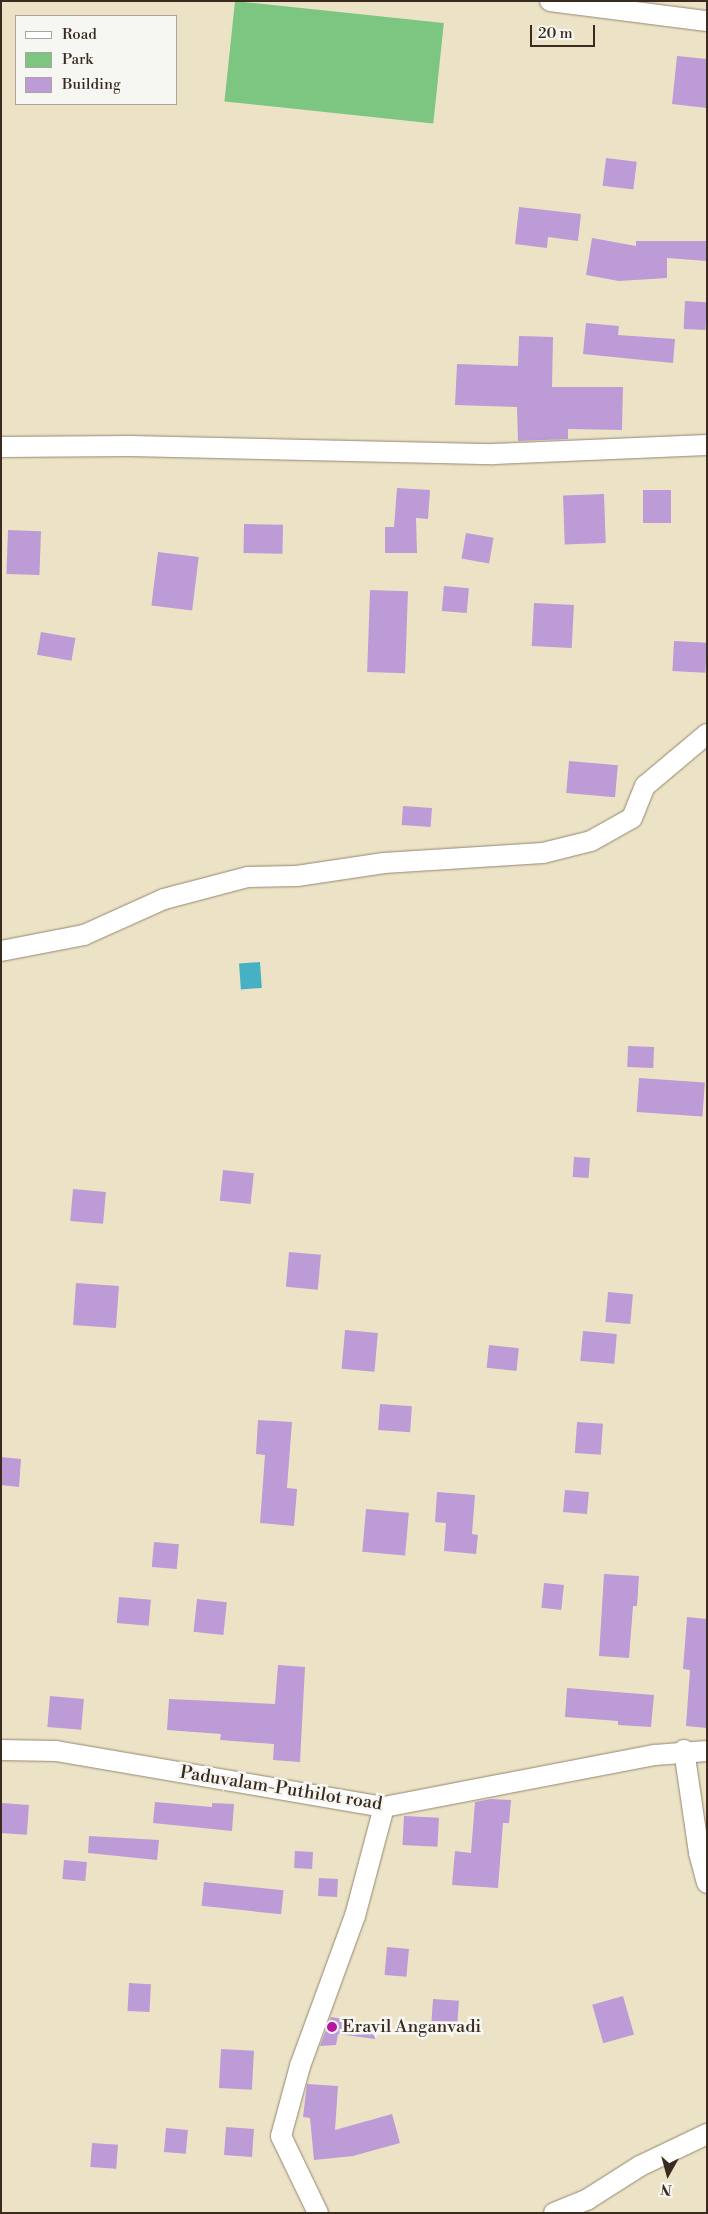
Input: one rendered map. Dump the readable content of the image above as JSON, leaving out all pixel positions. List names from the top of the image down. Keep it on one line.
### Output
{"streets":{"street":["Paduvalam-Puthilot road"]},"places":["Eravil Anganvadi"],"legend":["Road","Park","Building"],"scale_bar":"20 m","north":"bottom"}
